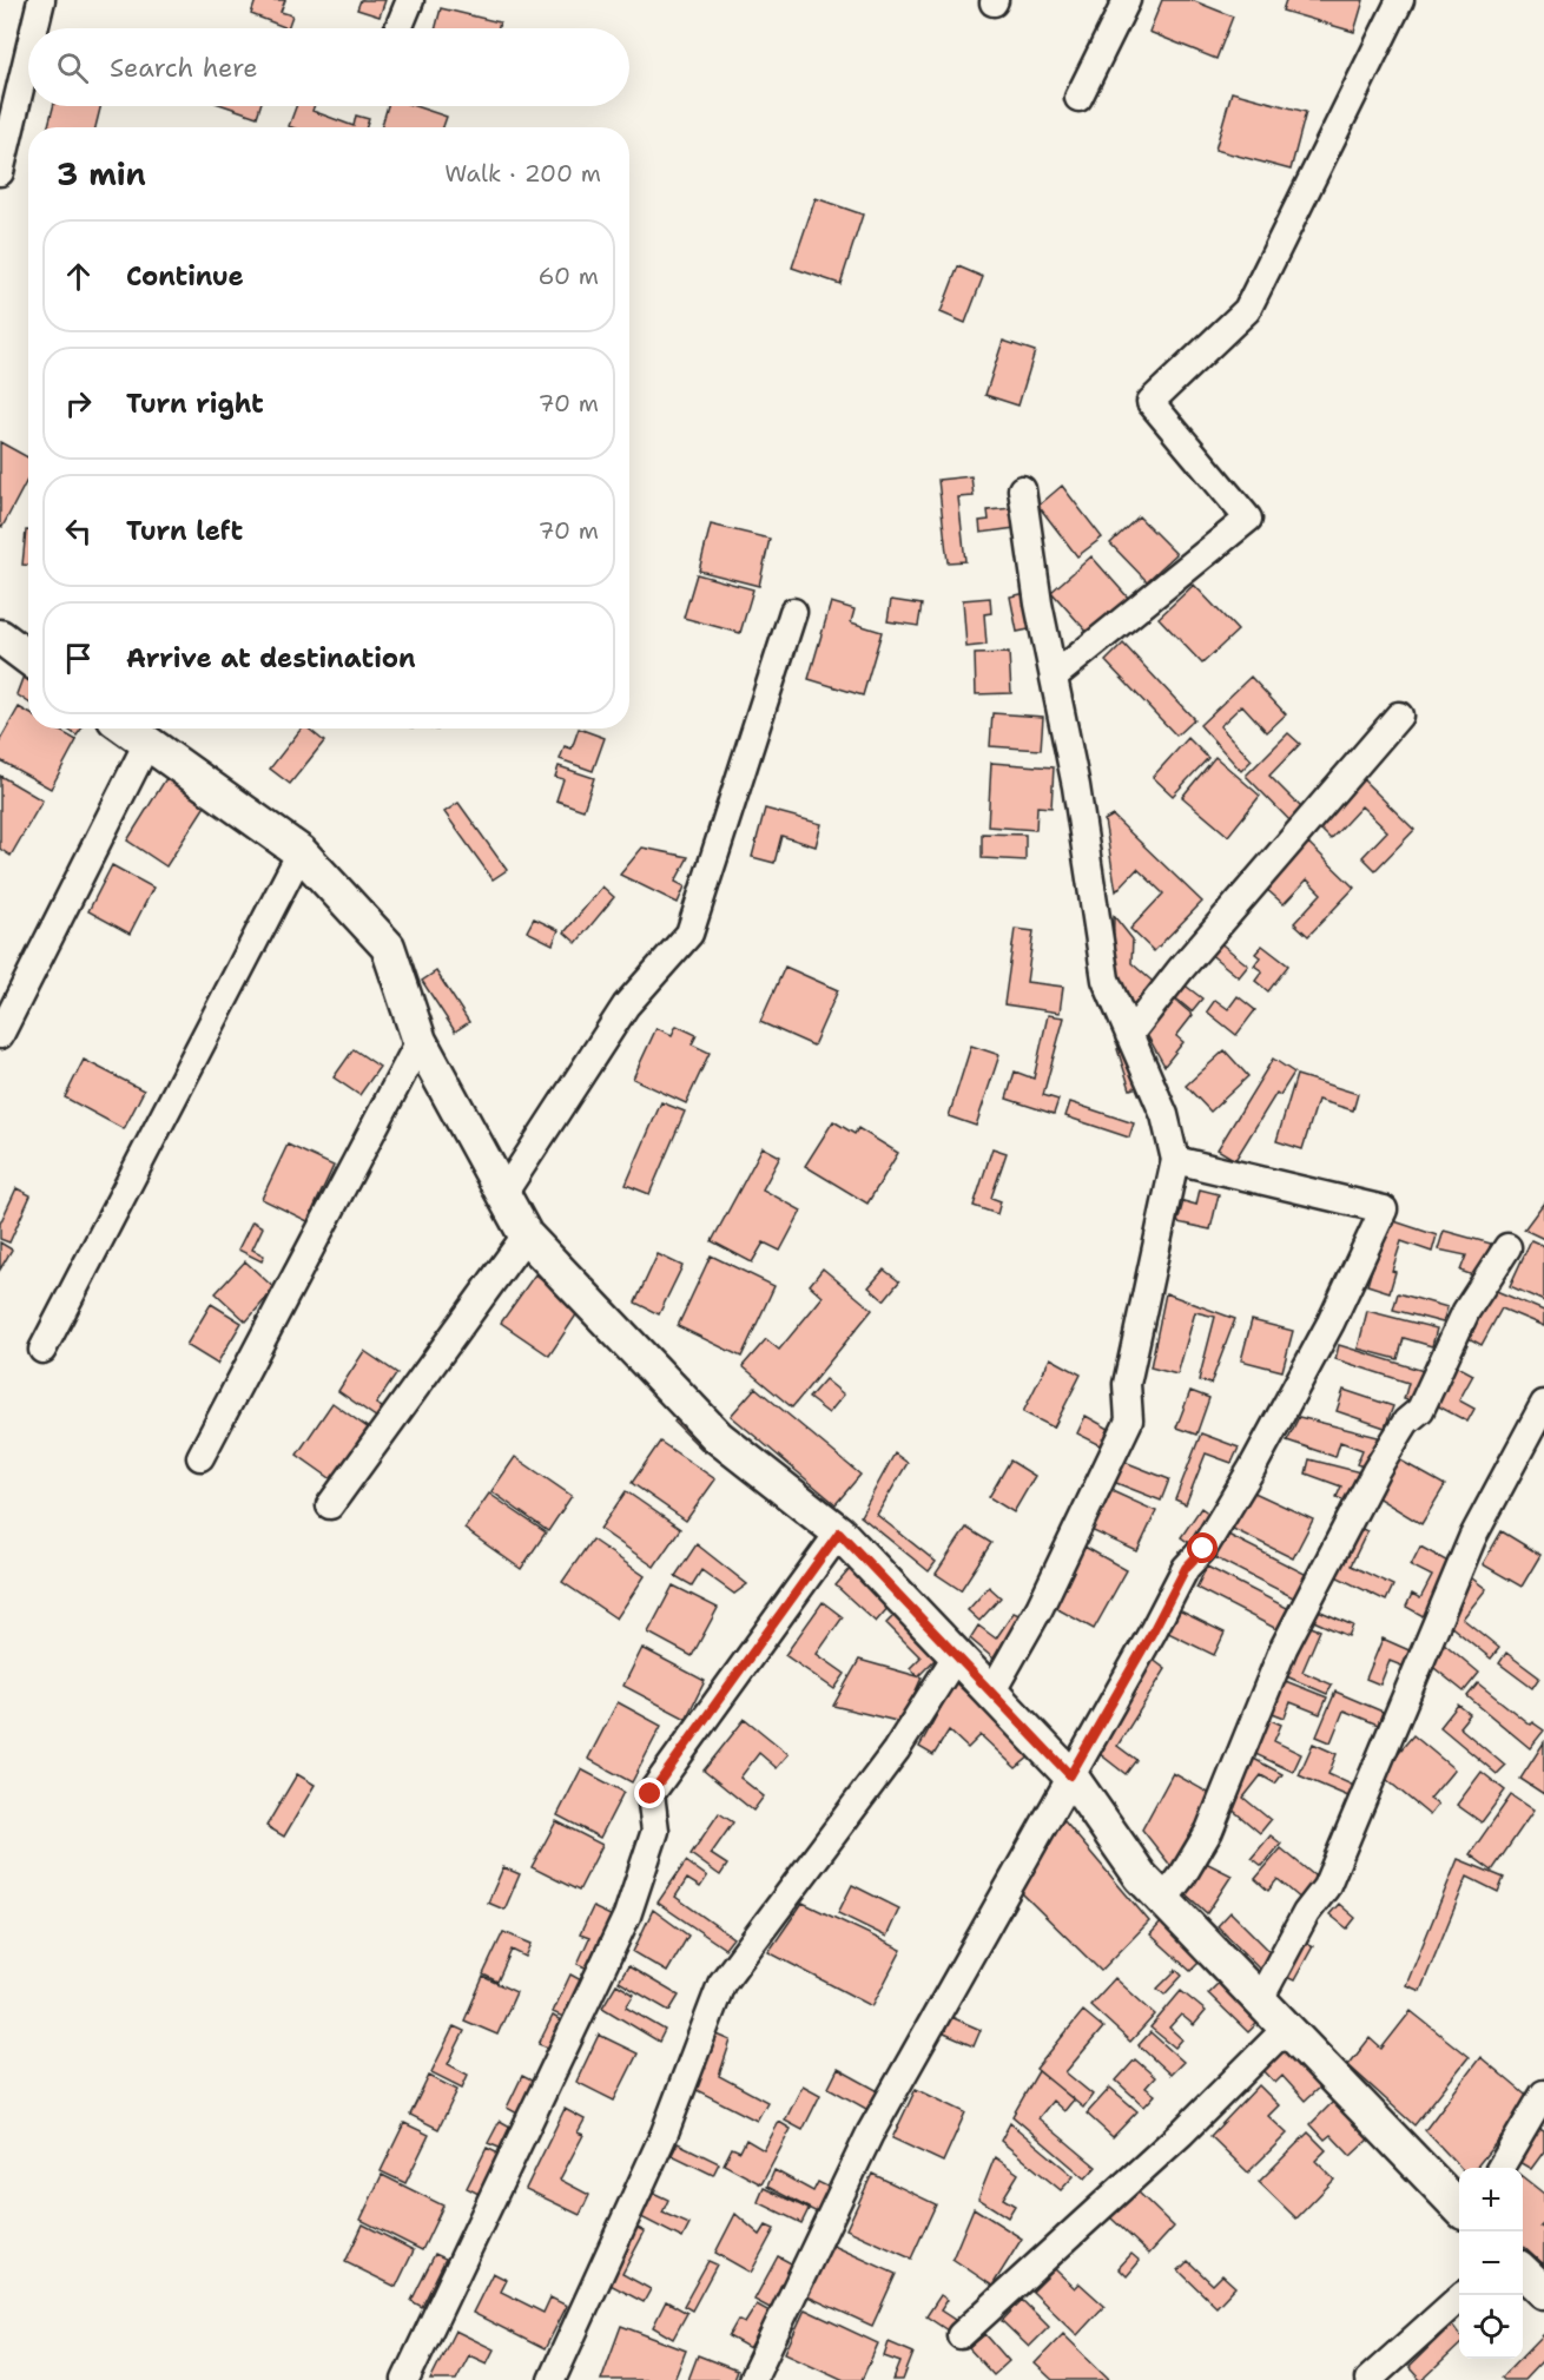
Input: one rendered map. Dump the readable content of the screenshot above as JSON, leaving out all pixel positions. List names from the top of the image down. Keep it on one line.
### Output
{"page":{"search":"Search here","heading":["3 min","Walk · 200 m"],"list":[["Continue","60 m"],["Turn right","70 m"],["Turn left","70 m"],"Arrive at destination"],"map_buttons":["+","−"]}}
